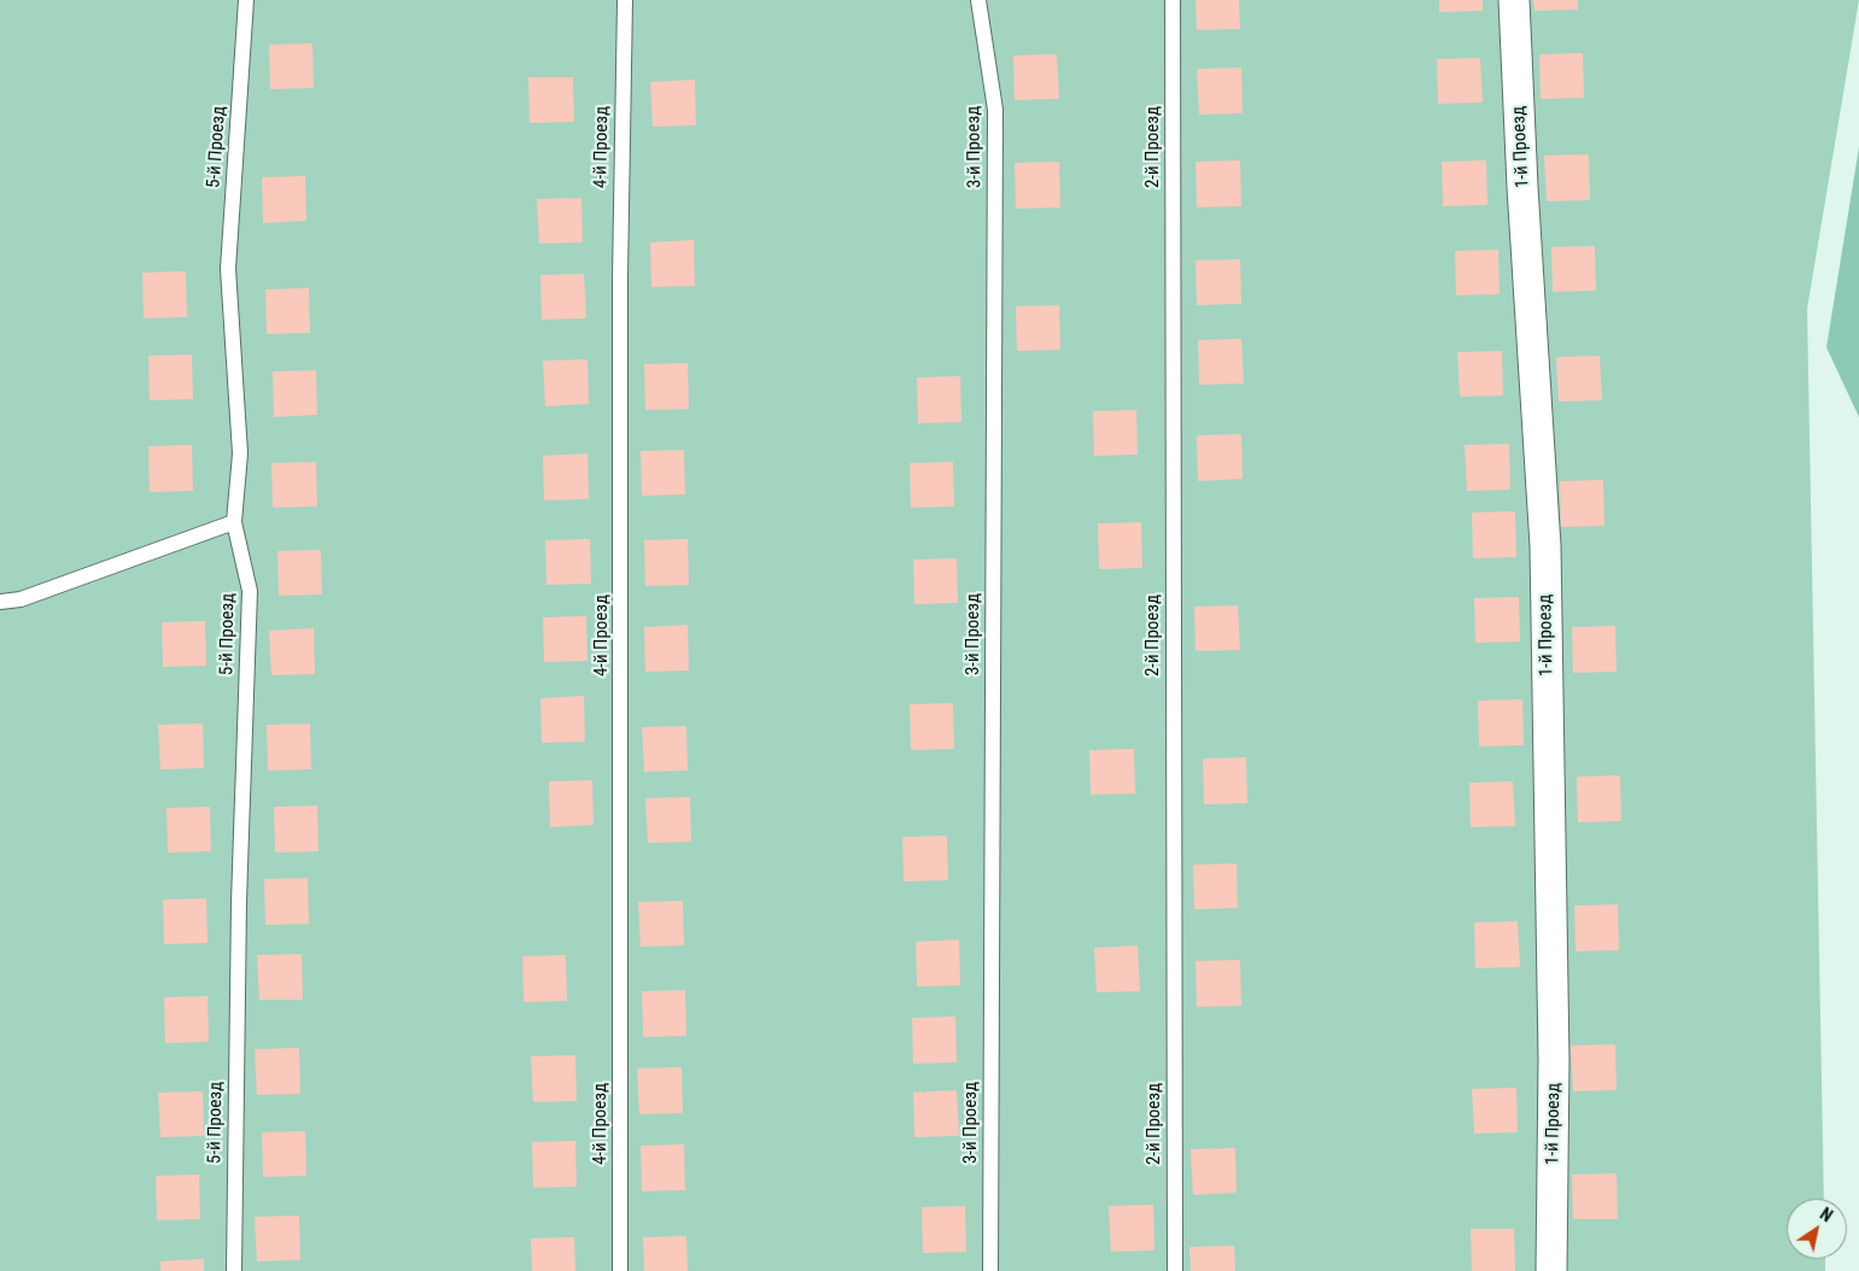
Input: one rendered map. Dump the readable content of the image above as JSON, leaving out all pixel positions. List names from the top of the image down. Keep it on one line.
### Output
{"streets":{"street":["1-й Проезд"],"lane":["5-й Проезд","4-й Проезд","3-й Проезд","2-й Проезд"]},"north":"top right"}
